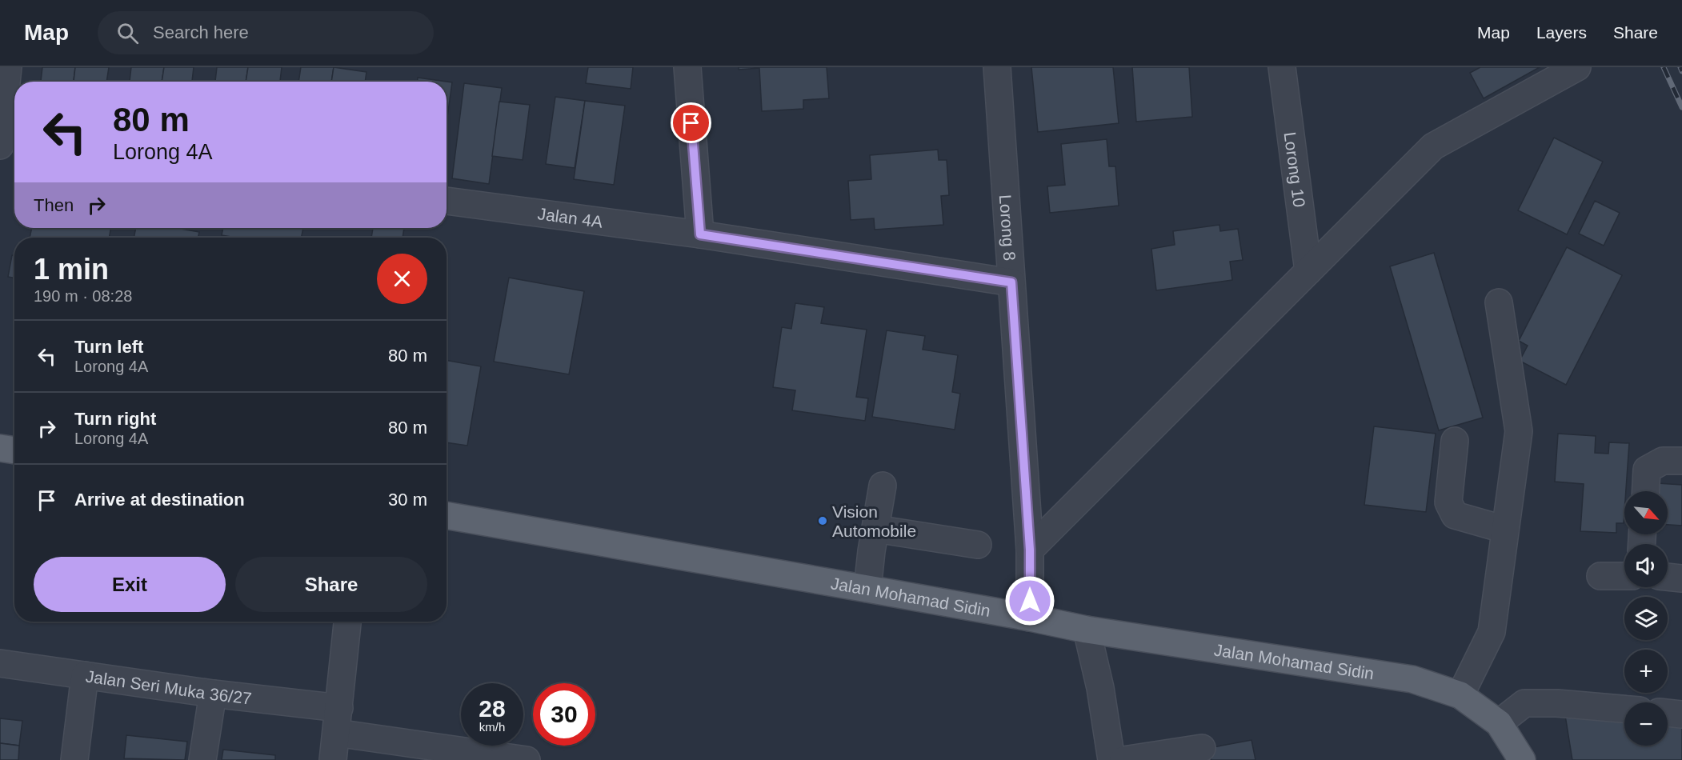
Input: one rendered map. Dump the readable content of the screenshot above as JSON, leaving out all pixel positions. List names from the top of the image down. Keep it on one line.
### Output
{"streets":{"main road":["Jalan Mohamad Sidin"],"street":["Lorong 10","Jalan 4A","Lorong 8","Jalan Seri Muka 36/27"]},"crossings":[["Jalan 4A","Lorong 8"],["Lorong 8","Jalan Mohamad Sidin"]],"places":["Vision Automobile"],"north":"bottom right","page":{"header":"Map","search":"Search here","nav":["Map","Layers","Share"],"turn":["80 m","Lorong 4A"],"then":"Then","heading":["1 min","190 m · 08:28"],"list":[{"name":"Turn left","note":"Lorong 4A","value":"80 m"},{"name":"Turn right","note":"Lorong 4A","value":"80 m"},{"name":"Arrive at destination","value":"30 m"}],"map_buttons":["+","−"],"buttons":["Exit","Share"],"speed":"28 km/h","limit":"30"}}
